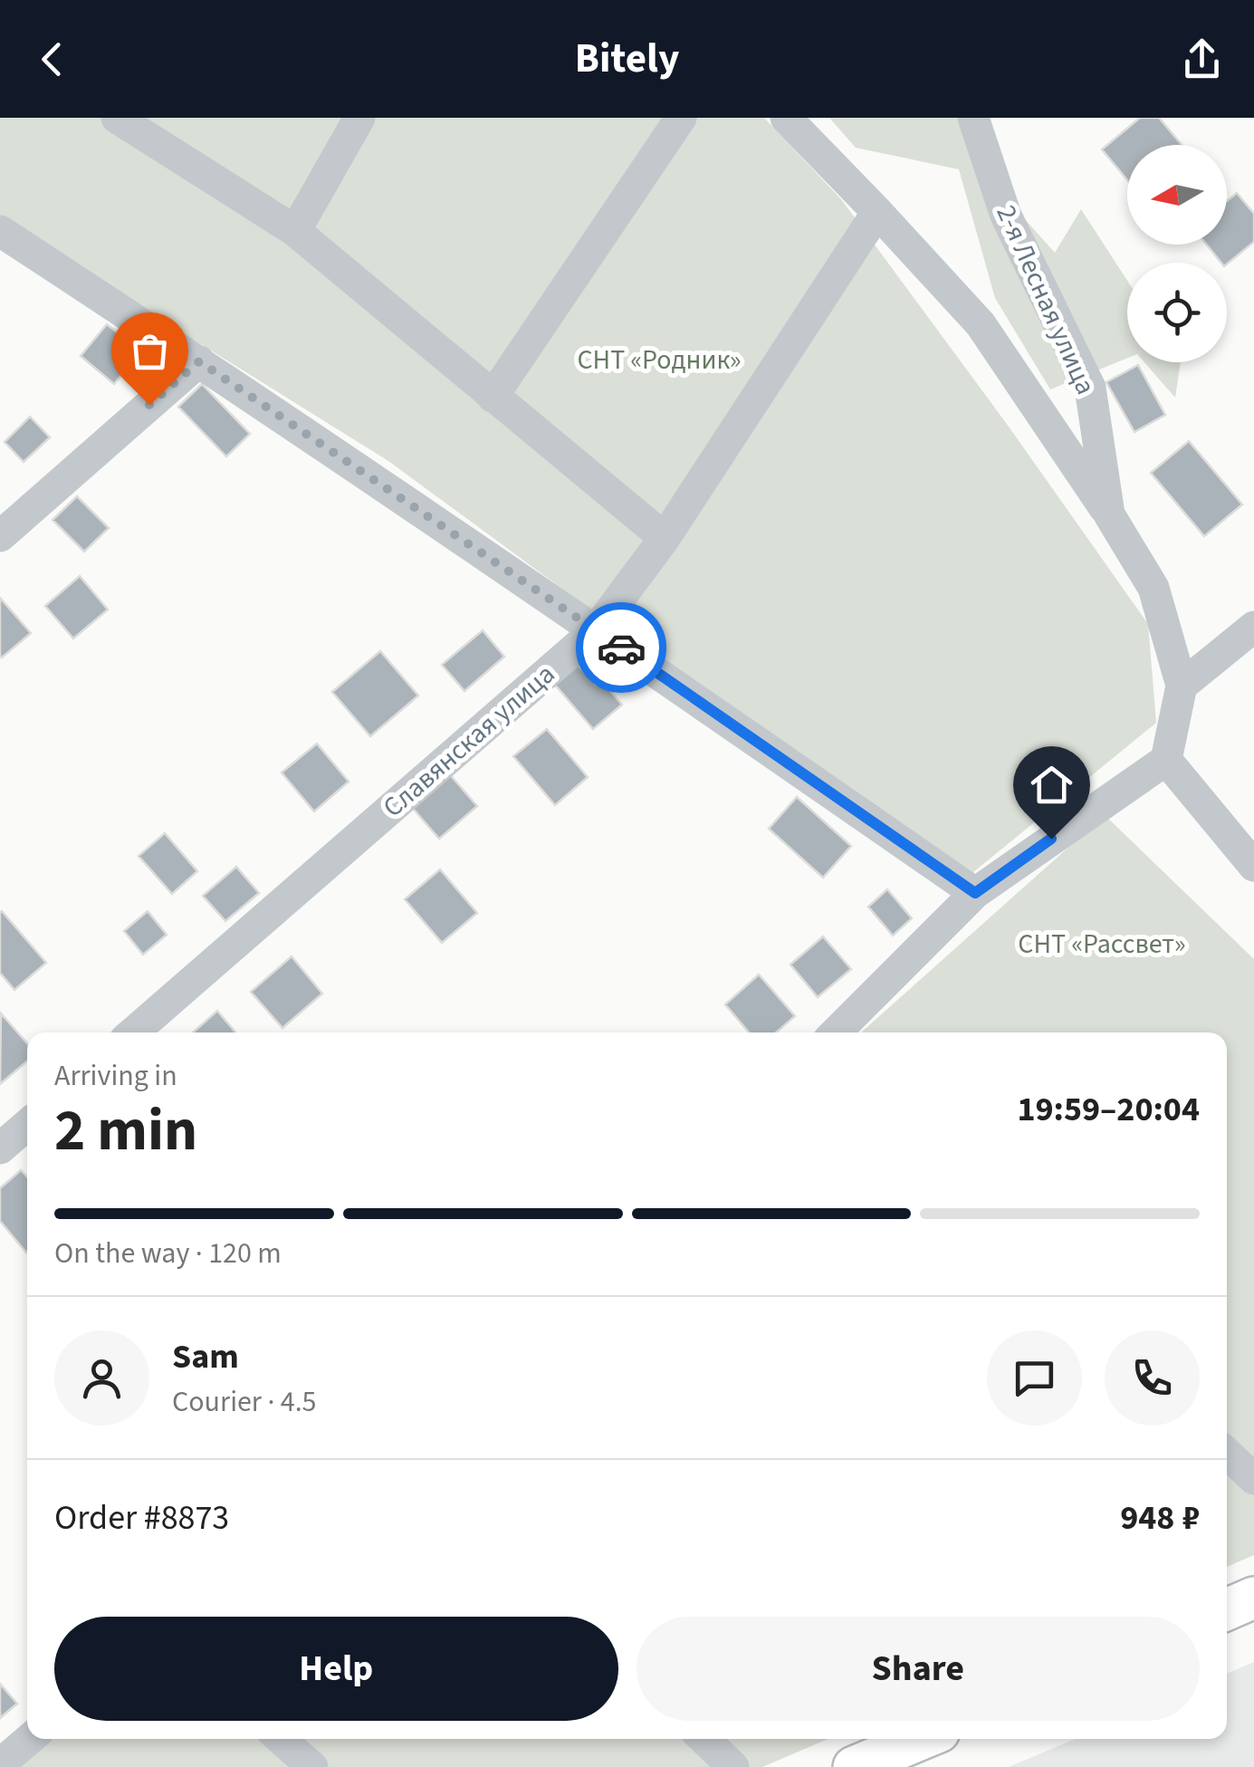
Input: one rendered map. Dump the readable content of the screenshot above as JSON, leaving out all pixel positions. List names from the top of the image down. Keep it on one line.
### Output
{"streets":{"street":["2-я Лесная улица","Славянская улица"]},"parks":["СНТ «Родник»","СНТ «Рассвет»"],"north":"left","page":{"header":"Bitely","heading":["2 min","Arriving in","19:59–20:04"],"panel":["Sam","Courier · 4.5","Order #8873","948 ₽"],"bar":"On the way · 120 m","buttons":["Help","Share"]}}
